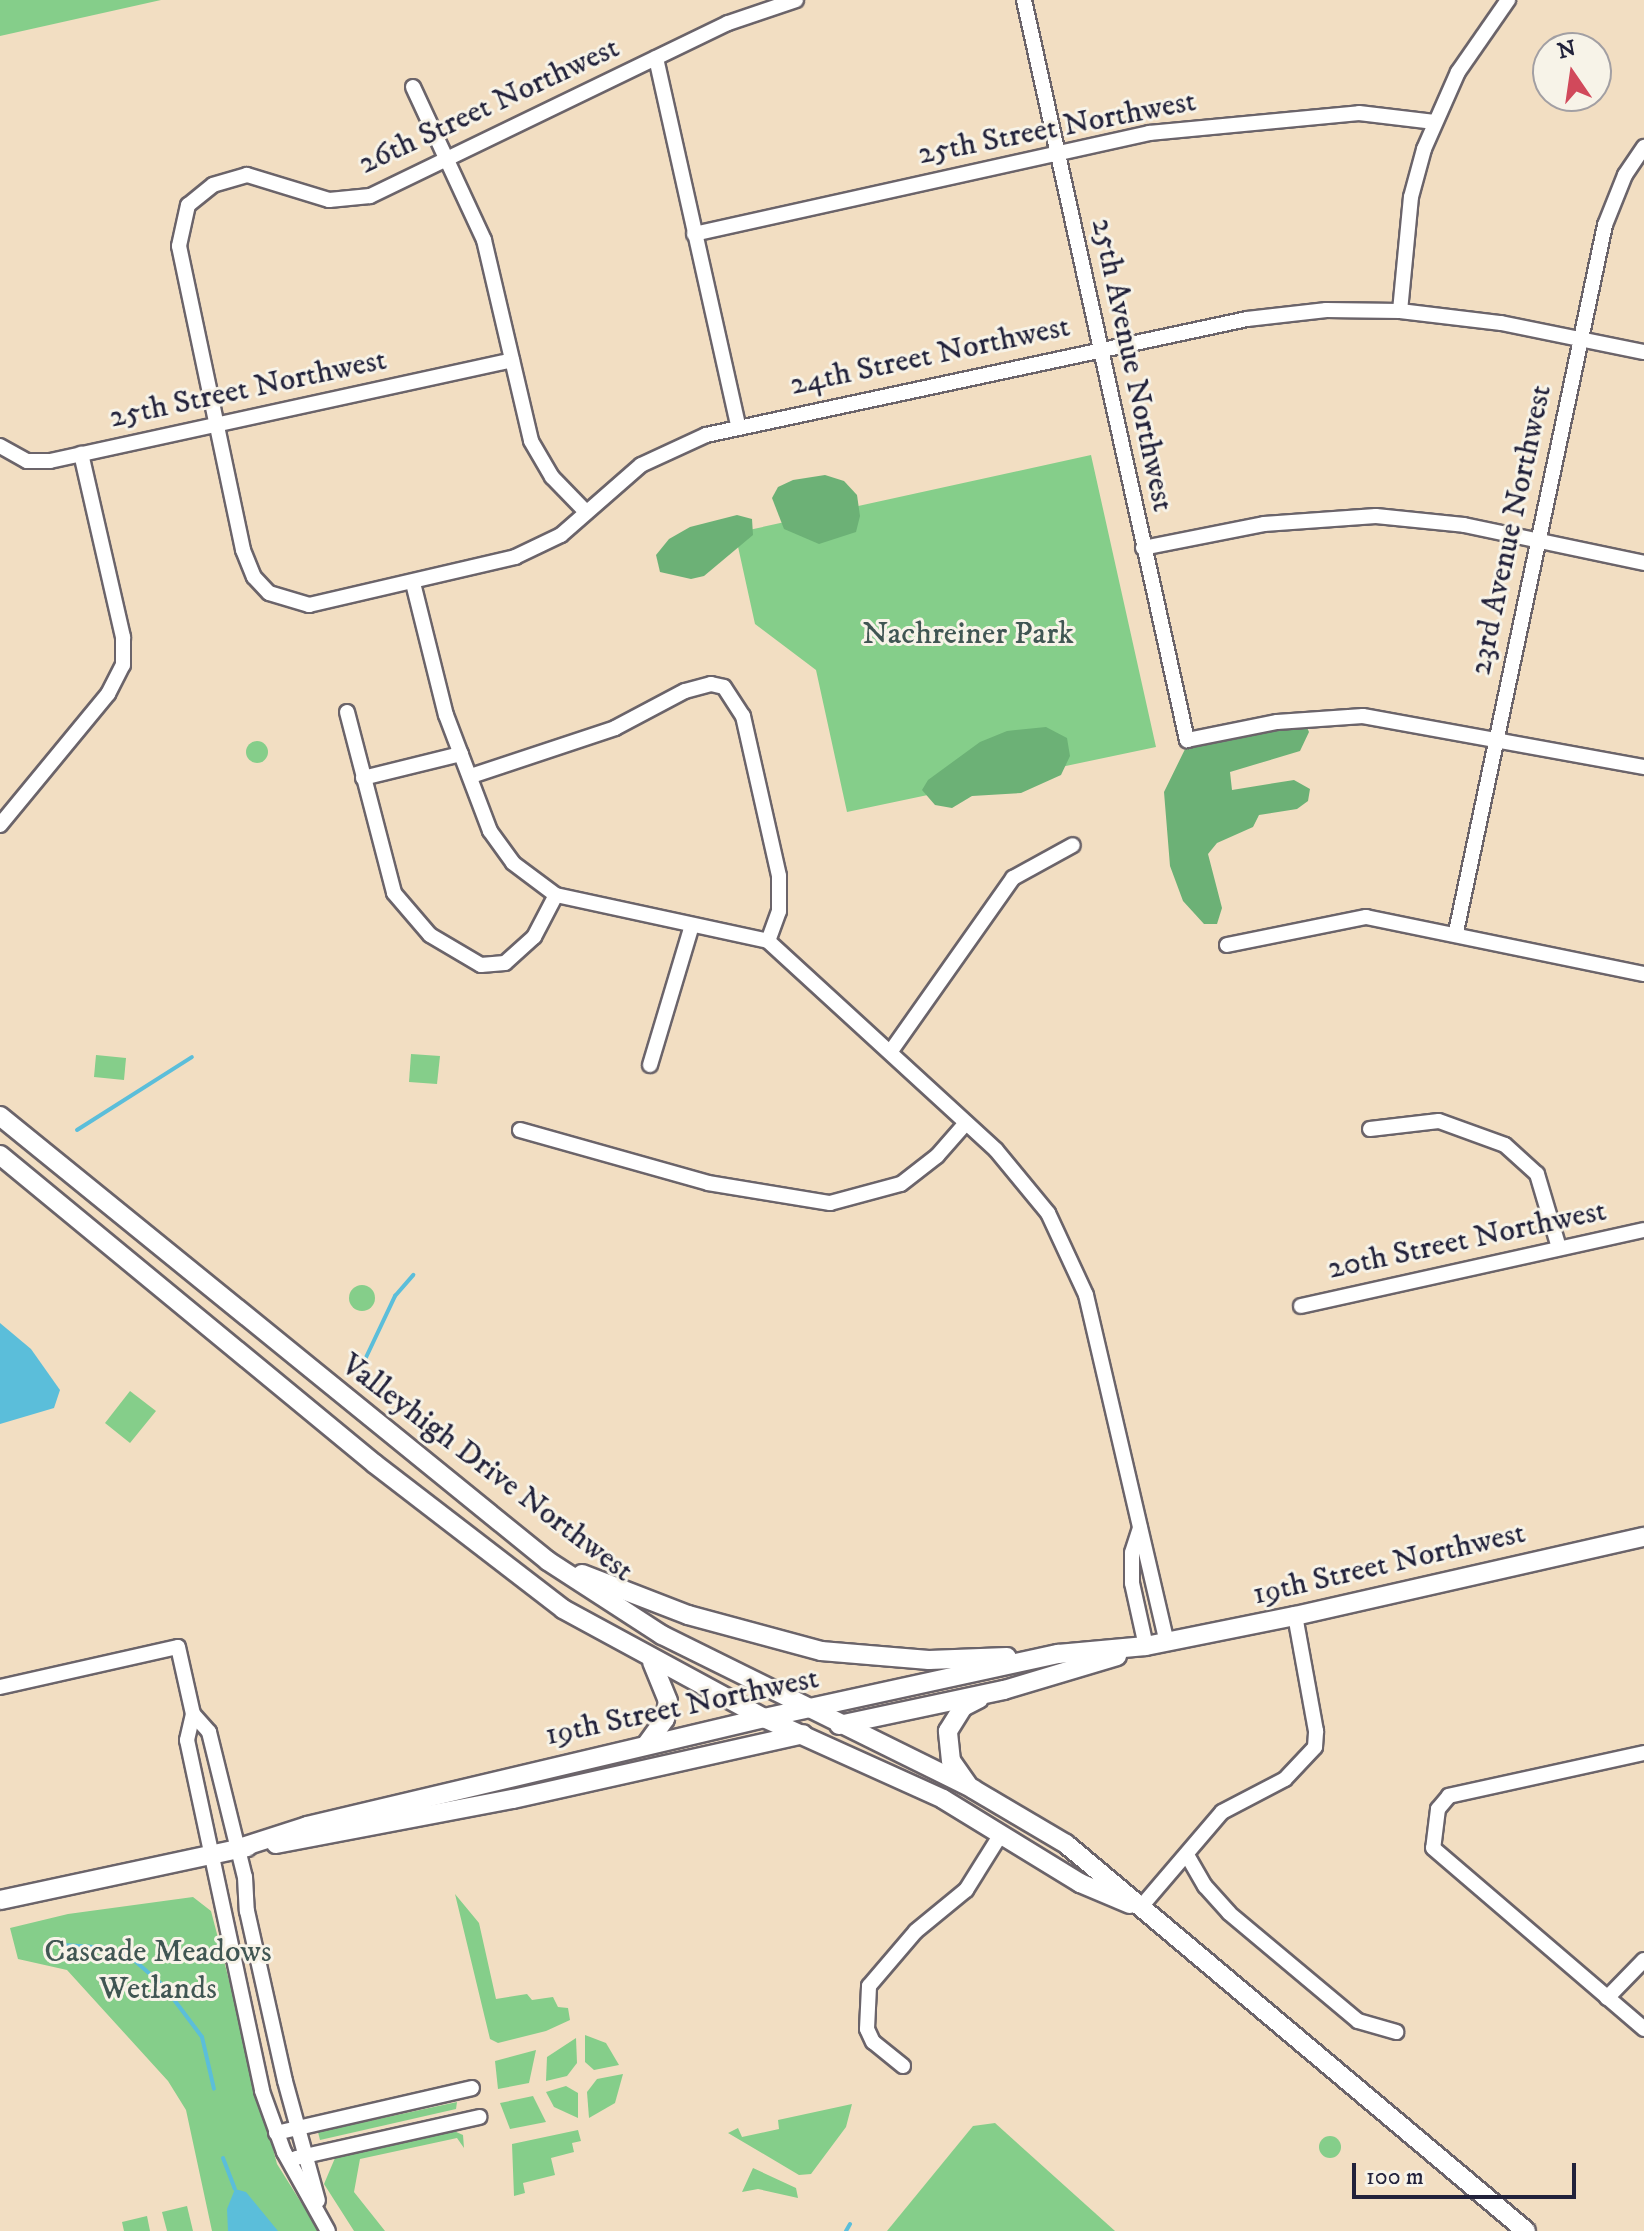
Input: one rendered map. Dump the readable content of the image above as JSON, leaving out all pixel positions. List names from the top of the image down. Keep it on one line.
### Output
{"streets":{"main road":["Valleyhigh Drive Northwest","19th Street Northwest"],"street":["26th Street Northwest","25th Street Northwest","24th Street Northwest","25th Avenue Northwest","23rd Avenue Northwest","20th Street Northwest"]},"crossings":[["26th Street Northwest","25th Street Northwest"],["26th Street Northwest","24th Street Northwest"],["25th Street Northwest","24th Street Northwest"],["25th Street Northwest","25th Avenue Northwest"],["24th Street Northwest","25th Avenue Northwest"],["24th Street Northwest","23rd Avenue Northwest"],["25th Avenue Northwest","23rd Avenue Northwest"],["Valleyhigh Drive Northwest","19th Street Northwest"]],"parks":["Nachreiner Park","Cascade Meadows Wetlands"],"scale_bar":"100 m","north":"top"}
